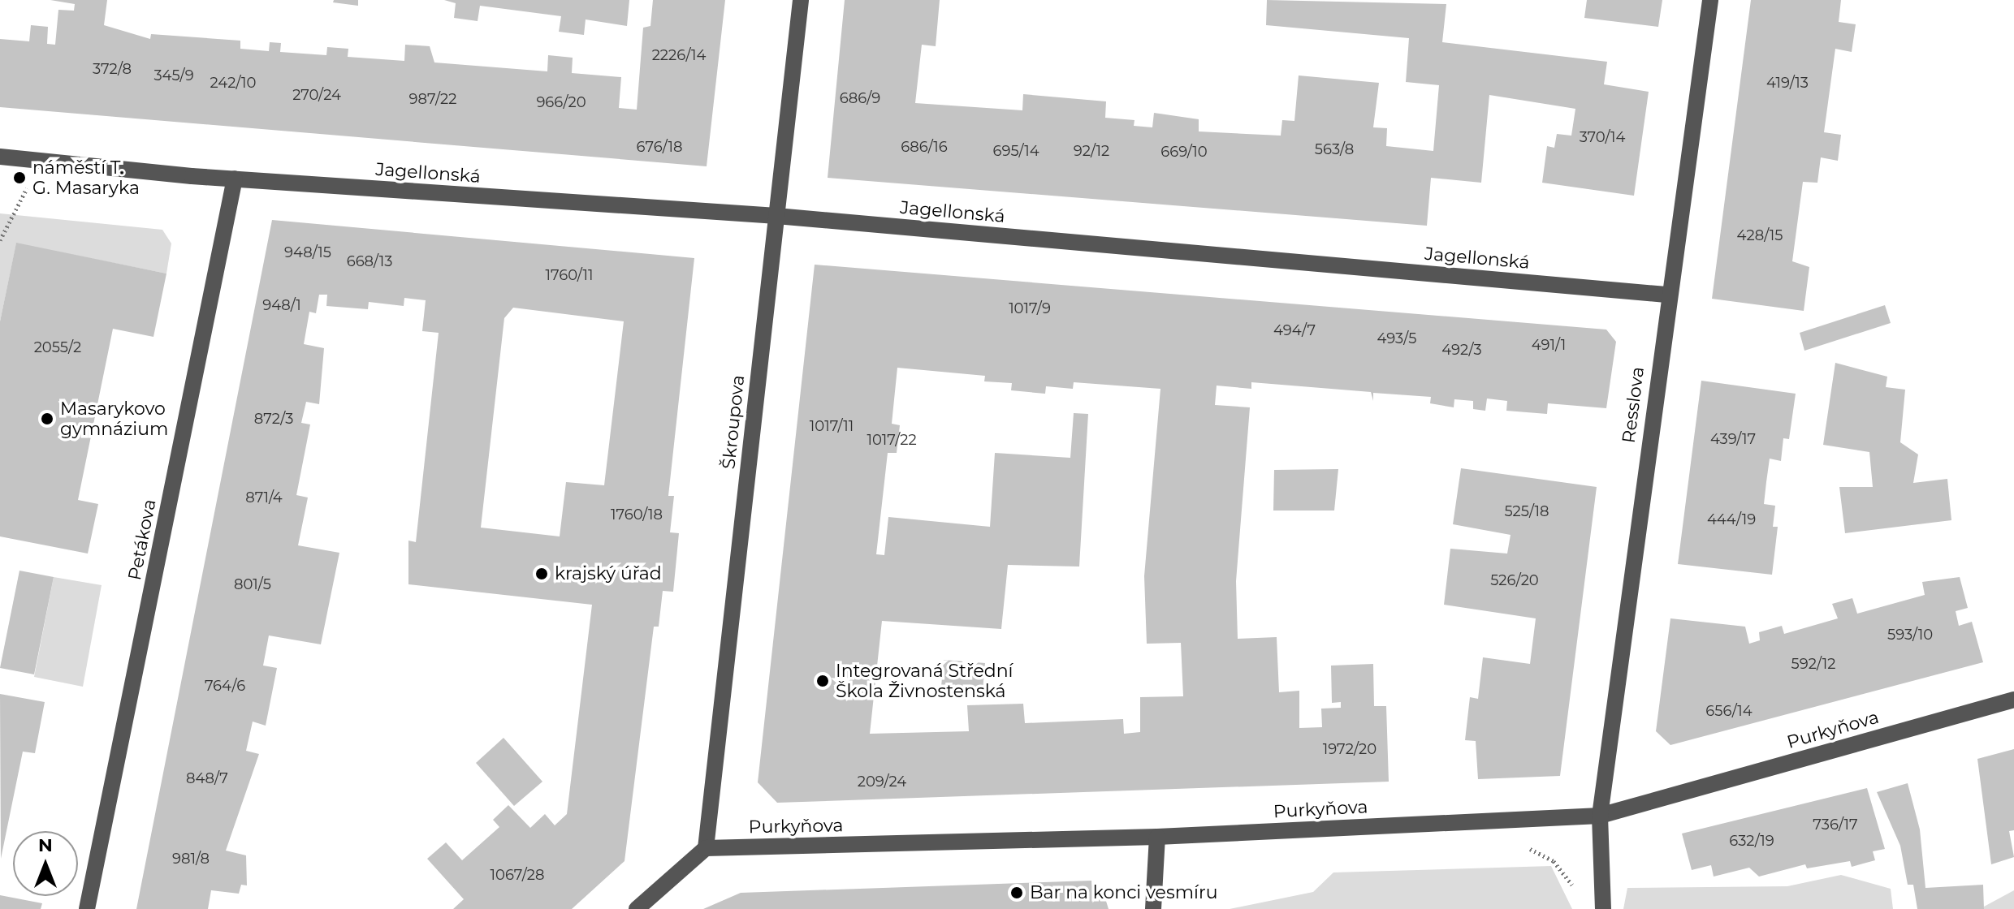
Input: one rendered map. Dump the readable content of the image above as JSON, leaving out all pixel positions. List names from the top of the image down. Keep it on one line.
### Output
{"streets":{"street":["Jagellonská","Resslova","Škroupova","Petákova","Purkyňova"]},"crossings":[["Jagellonská","Resslova"],["Jagellonská","Škroupova"],["Jagellonská","Petákova"],["Resslova","Purkyňova"],["Škroupova","Purkyňova"]],"places":["náměstí T. G. Masaryka","Masarykovo gymnázium","krajský úřad","Integrovaná Střední Škola Živnostenská","Bar na konci vesmíru"],"house_numbers":["2226/14","372/8","345/9","242/10","419/13","270/24","686/9","987/22","966/20","370/14","676/18","686/16","563/8","695/14","92/12","669/10","428/15","948/15","668/13","1760/11","948/1","1017/9","494/7","493/5","491/1","2055/2","492/3","872/3","1017/11","439/17","1017/22","871/4","525/18","1760/18","444/19","526/20","801/5","593/10","592/12","764/6","656/14","1972/20","848/7","209/24","736/17","632/19","981/8","1067/28"],"north":"top"}
